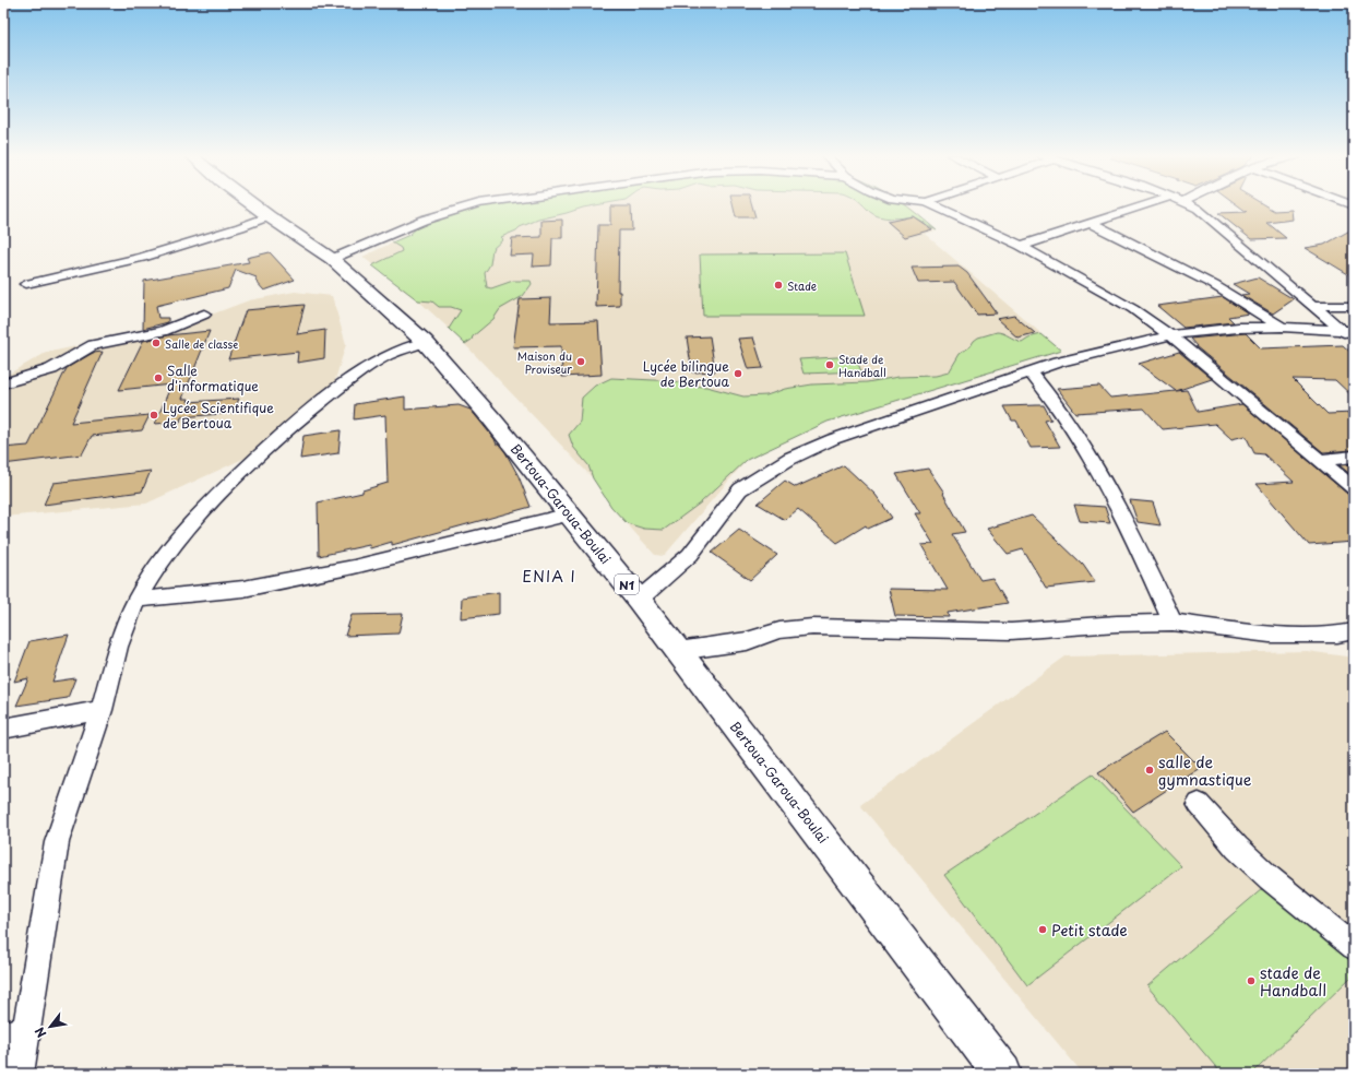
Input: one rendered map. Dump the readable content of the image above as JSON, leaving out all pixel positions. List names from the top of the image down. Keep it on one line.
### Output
{"streets":{"highway":["Bertoua-Garoua-Boulai","N1"]},"districts":["ENIA I"],"places":["Stade","Salle de classe","Maison du Proviseur","Stade de Handball","Lycée bilingue de Bertoua","Salle d'informatique","Lycée Scientifique de Bertoua","salle de gymnastique","Petit stade","stade de Handball"],"north":"bottom left"}
